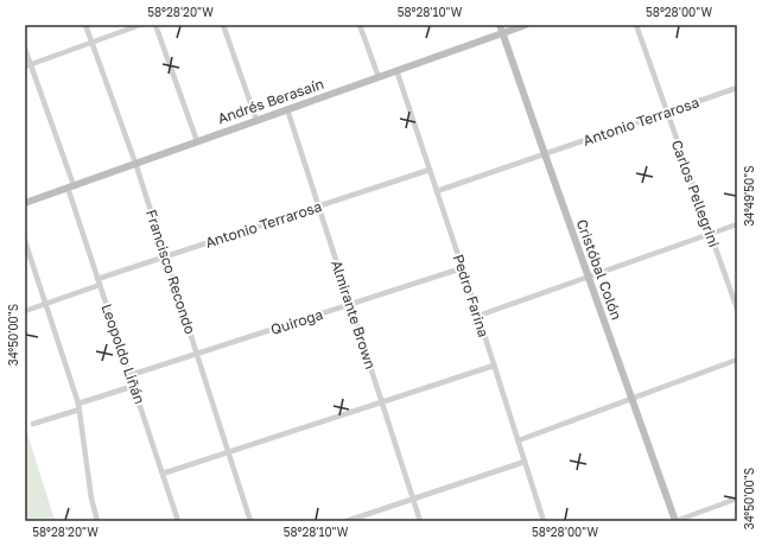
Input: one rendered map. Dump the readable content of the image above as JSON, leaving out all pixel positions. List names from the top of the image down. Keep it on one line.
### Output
{"streets":{"street":["Andrés Berasaín","Antonio Terrarosa","Carlos Pellegrini","Cristóbal Colón","Francisco Recondo","Pedro Farina","Almirante Brown","Quiroga","Leopoldo Liñán"]},"crossings":[["Andrés Berasaín","Cristóbal Colón"],["Andrés Berasaín","Francisco Recondo"],["Andrés Berasaín","Pedro Farina"],["Andrés Berasaín","Almirante Brown"],["Andrés Berasaín","Leopoldo Liñán"],["Antonio Terrarosa","Carlos Pellegrini"],["Antonio Terrarosa","Cristóbal Colón"],["Antonio Terrarosa","Francisco Recondo"],["Antonio Terrarosa","Pedro Farina"],["Antonio Terrarosa","Almirante Brown"],["Antonio Terrarosa","Leopoldo Liñán"],["Francisco Recondo","Quiroga"],["Pedro Farina","Quiroga"],["Almirante Brown","Quiroga"],["Quiroga","Leopoldo Liñán"]],"coordinates":["58°28'20\"W","58°28'10\"W","58°28'00\"W","34°49'50\"S","34°50'00\"S"]}
